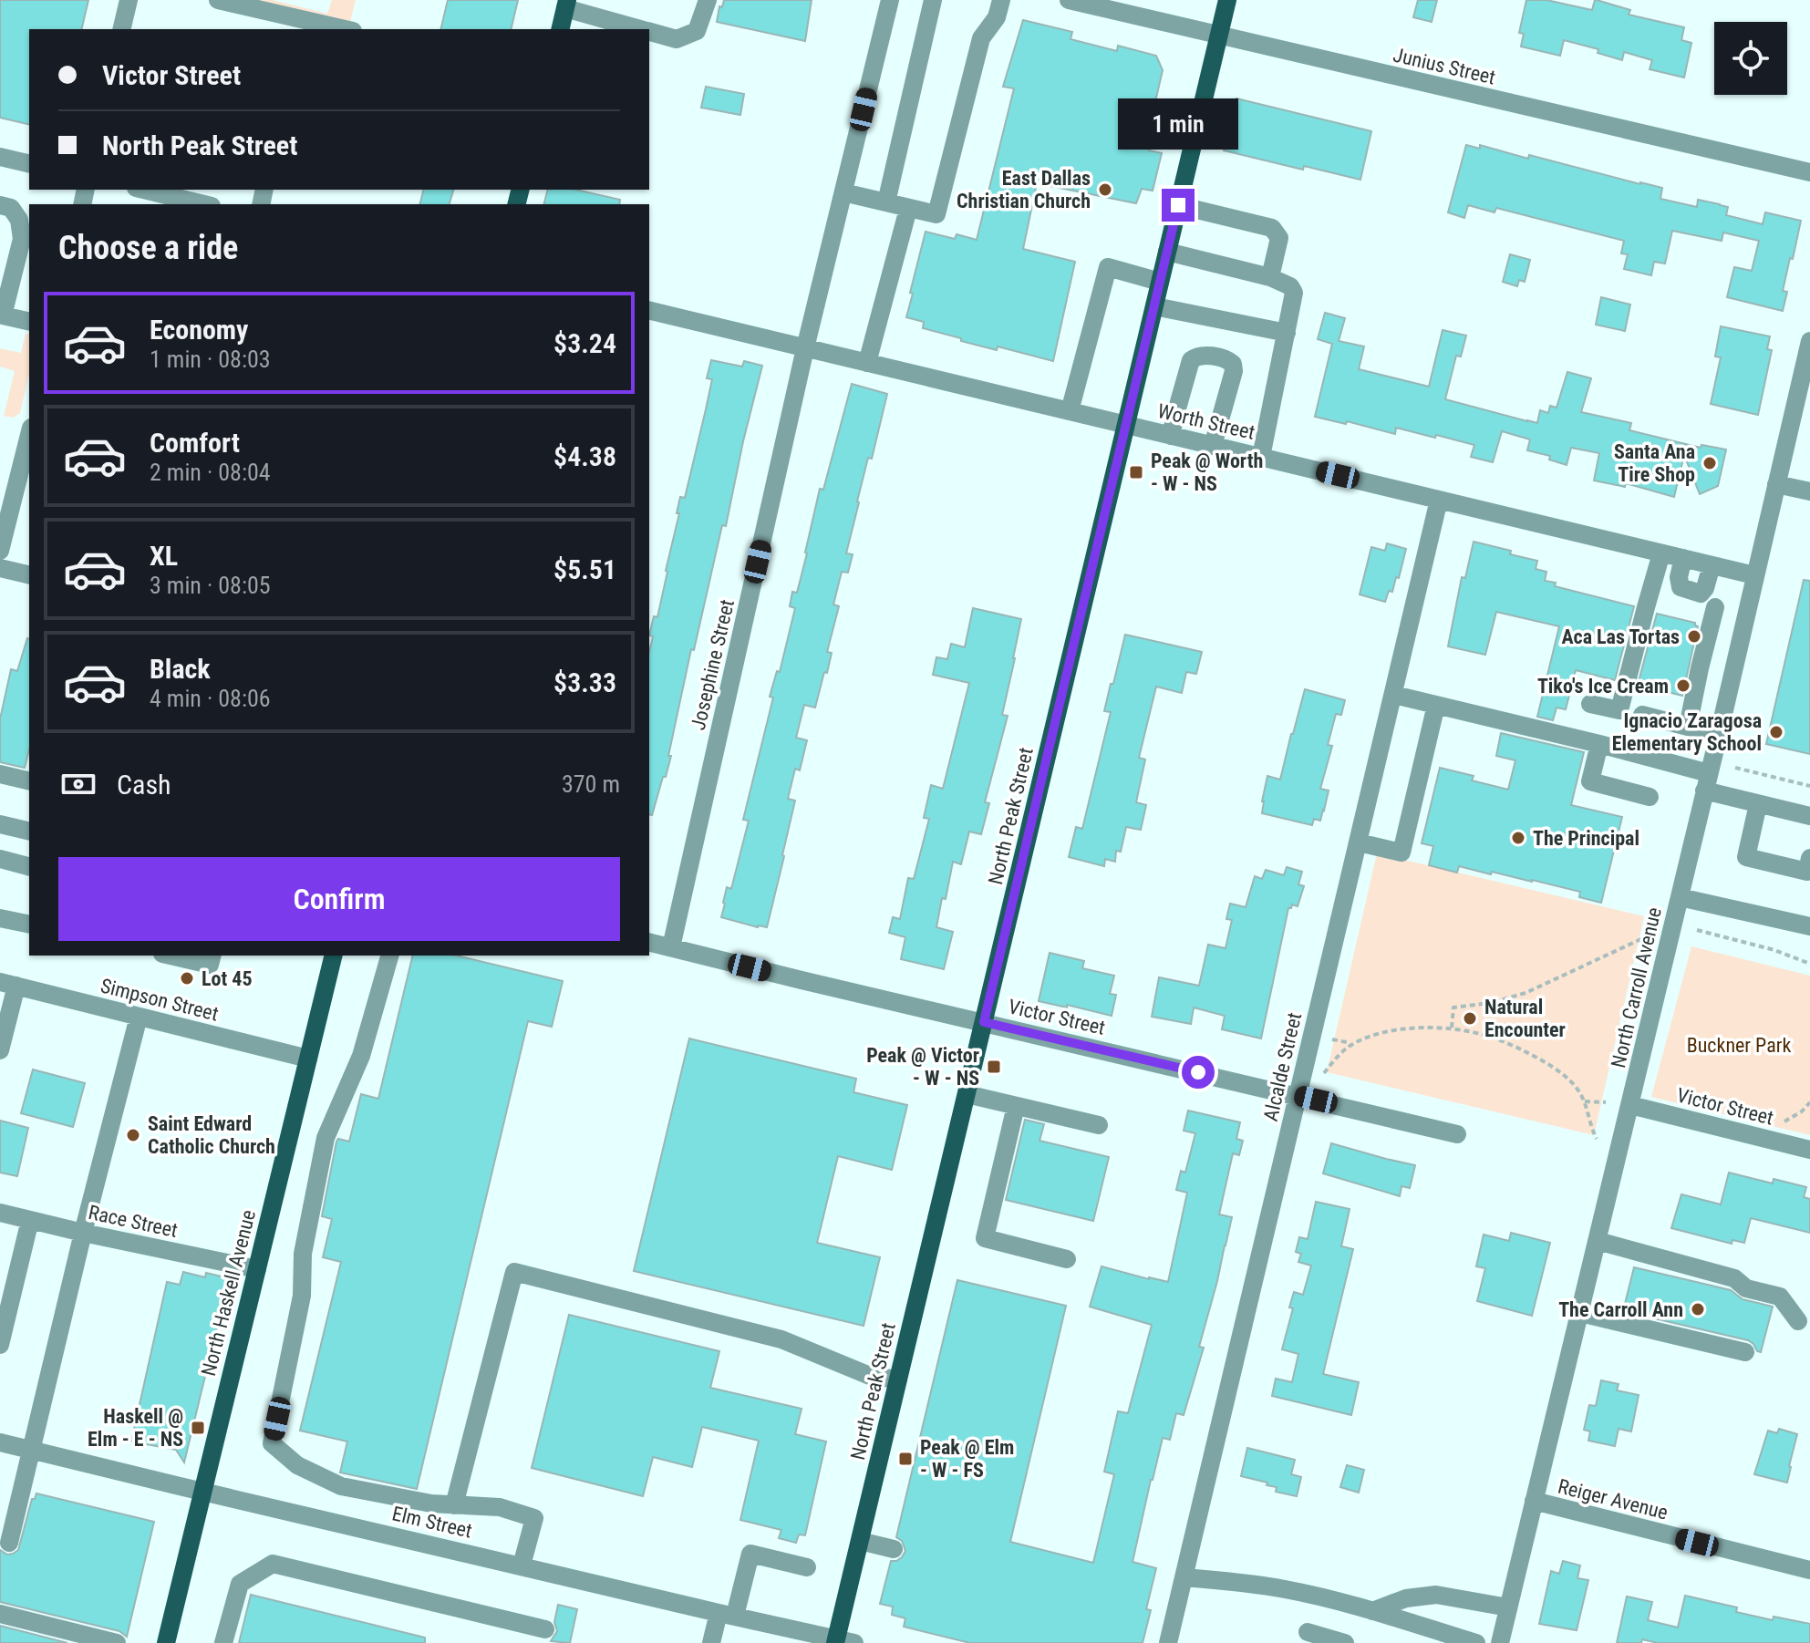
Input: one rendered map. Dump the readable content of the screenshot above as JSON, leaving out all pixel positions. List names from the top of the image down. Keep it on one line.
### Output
{"streets":{"main road":["North Peak Street","North Haskell Avenue"],"street":["Junius Street","Worth Street","Josephine Street","North Carroll Avenue","Simpson Street","Victor Street","Alcalde Street","Race Street","Reiger Avenue","Elm Street"]},"crossings":[["Junius Street","North Peak Street"],["Worth Street","Josephine Street"],["Worth Street","North Peak Street"],["Worth Street","North Carroll Avenue"],["Worth Street","Alcalde Street"],["Josephine Street","Victor Street"],["North Peak Street","Victor Street"],["North Peak Street","Elm Street"],["North Carroll Avenue","Victor Street"],["North Carroll Avenue","Reiger Avenue"],["Simpson Street","North Haskell Avenue"],["Victor Street","Alcalde Street"],["Race Street","North Haskell Avenue"],["North Haskell Avenue","Elm Street"]],"parks":["Buckner Park"],"places":{"other":["East Dallas Christian Church","Santa Ana Tire Shop","Aca Las Tortas","Tiko's Ice Cream","Ignacio Zaragosa Elementary School","The Principal","Lot 45","Natural Encounter","Saint Edward Catholic Church","The Carroll Ann"],"transit":["Peak @ Worth - W - NS","Peak @ Victor - W - NS","Haskell @ Elm - E - NS","Peak @ Elm - W - FS"]},"page":{"banner":["Victor Street","North Peak Street"],"bubble":"1 min","heading":"Choose a ride","list":[{"name":"Economy","note":"1 min · 08:03","value":"$3.24"},{"name":"Comfort","note":"2 min · 08:04","value":"$4.38"},{"name":"XL","note":"3 min · 08:05","value":"$5.51"},{"name":"Black","note":"4 min · 08:06","value":"$3.33"}],"pay":["Cash","370 m"],"buttons":"Confirm"}}
